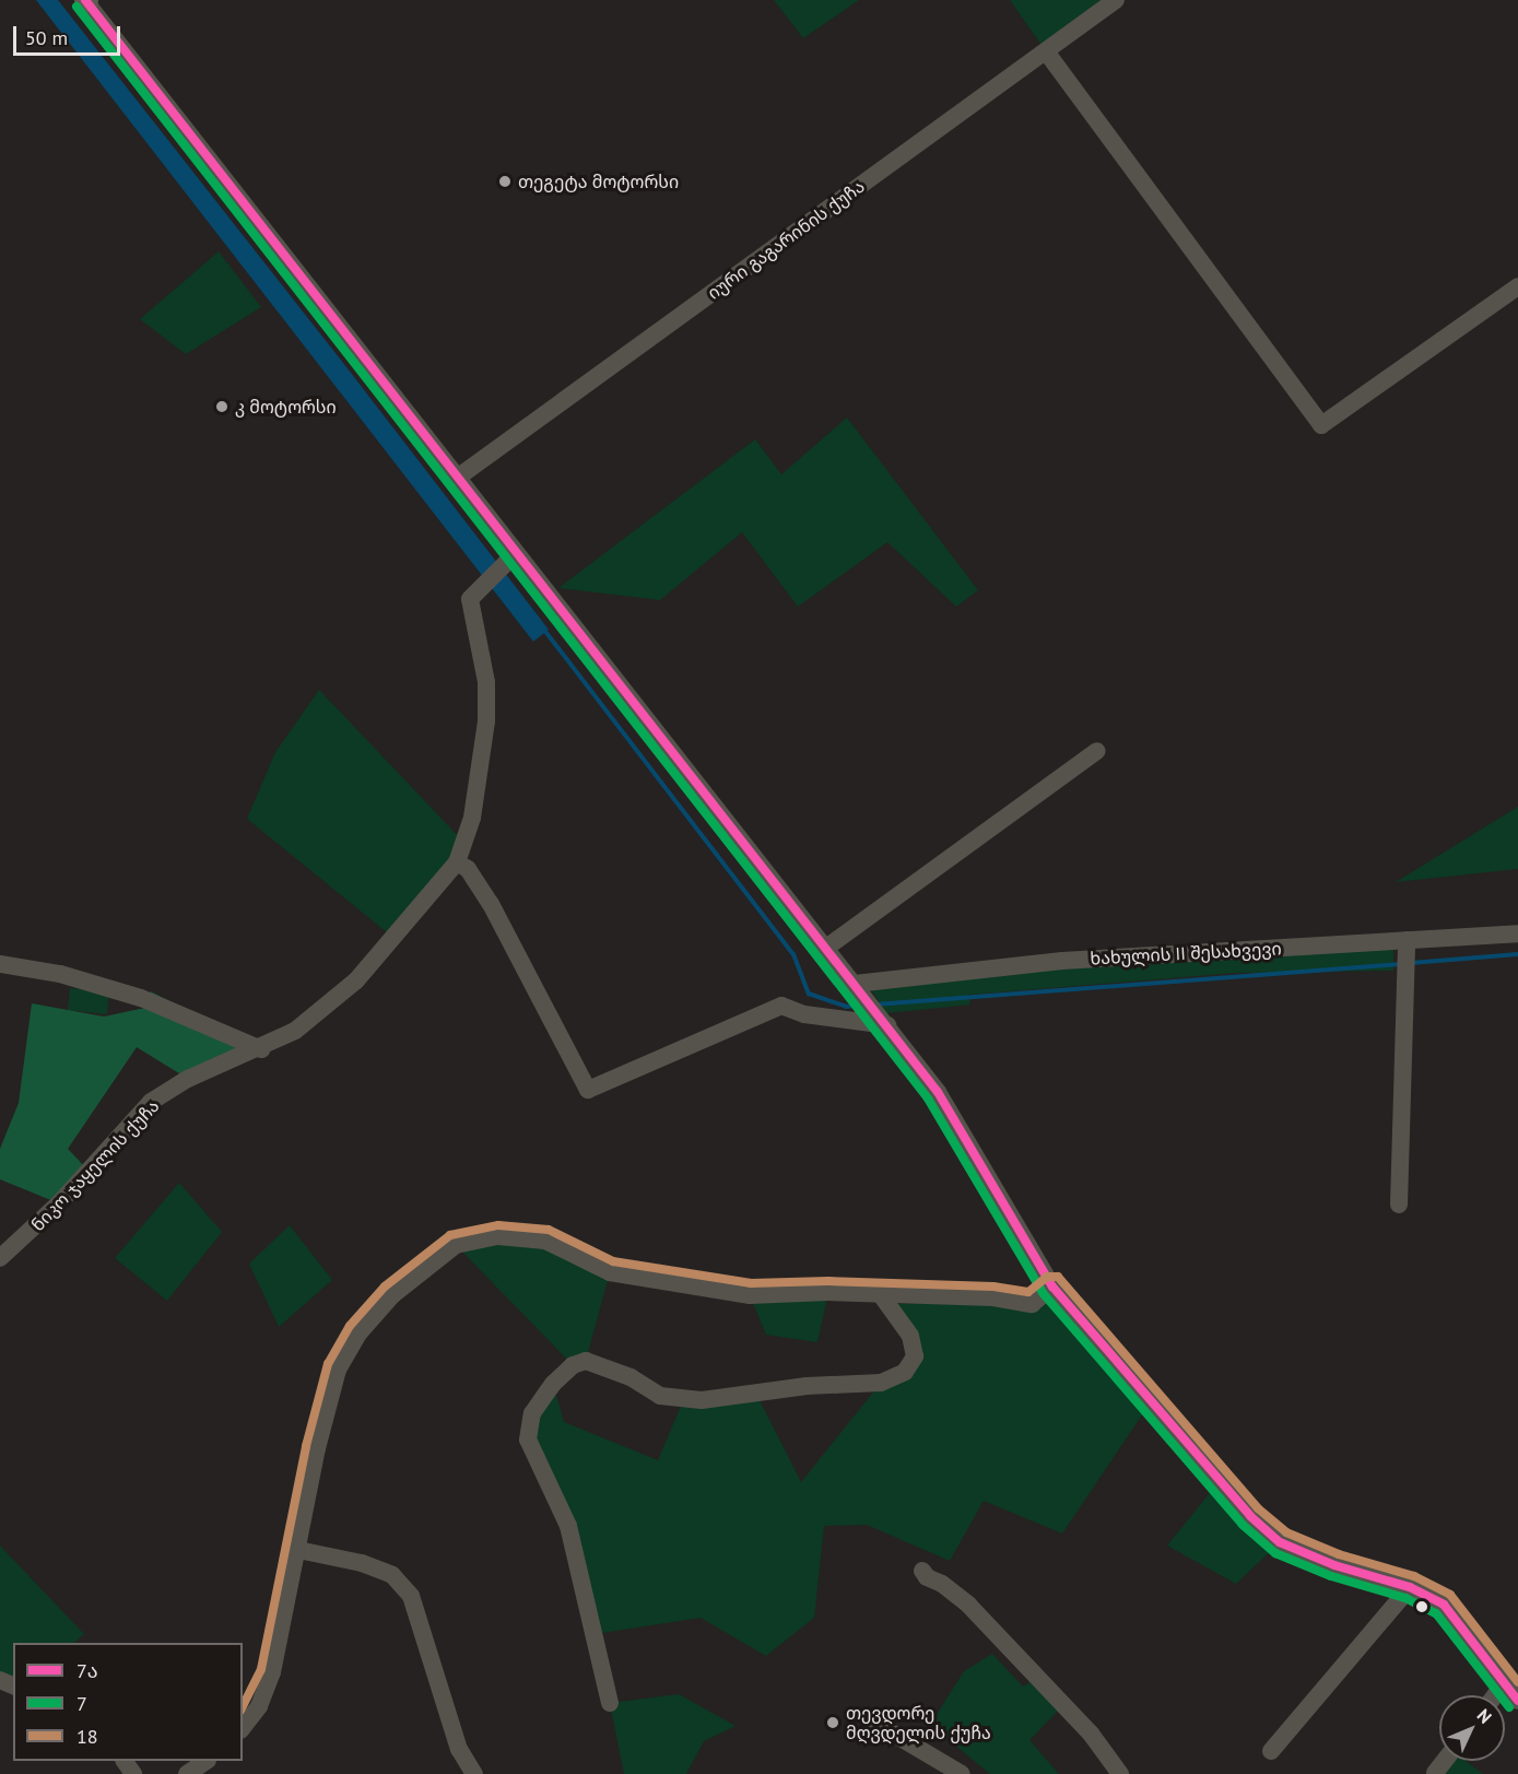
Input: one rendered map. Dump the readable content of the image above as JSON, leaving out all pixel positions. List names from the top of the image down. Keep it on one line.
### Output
{"streets":{"street":["იური გაგარინის ქუჩა","ხახულის II შესახვევი","ნიკო ჯაყელის ქუჩა"]},"places":["თეგეტა მოტორსი","კ მოტორსი","თევდორე მღვდელის ქუჩა"],"lines":["transit line 7ა","transit line 7","transit line 18"],"legend":["7ა","7","18"],"scale_bar":"50 m","north":"top right"}
